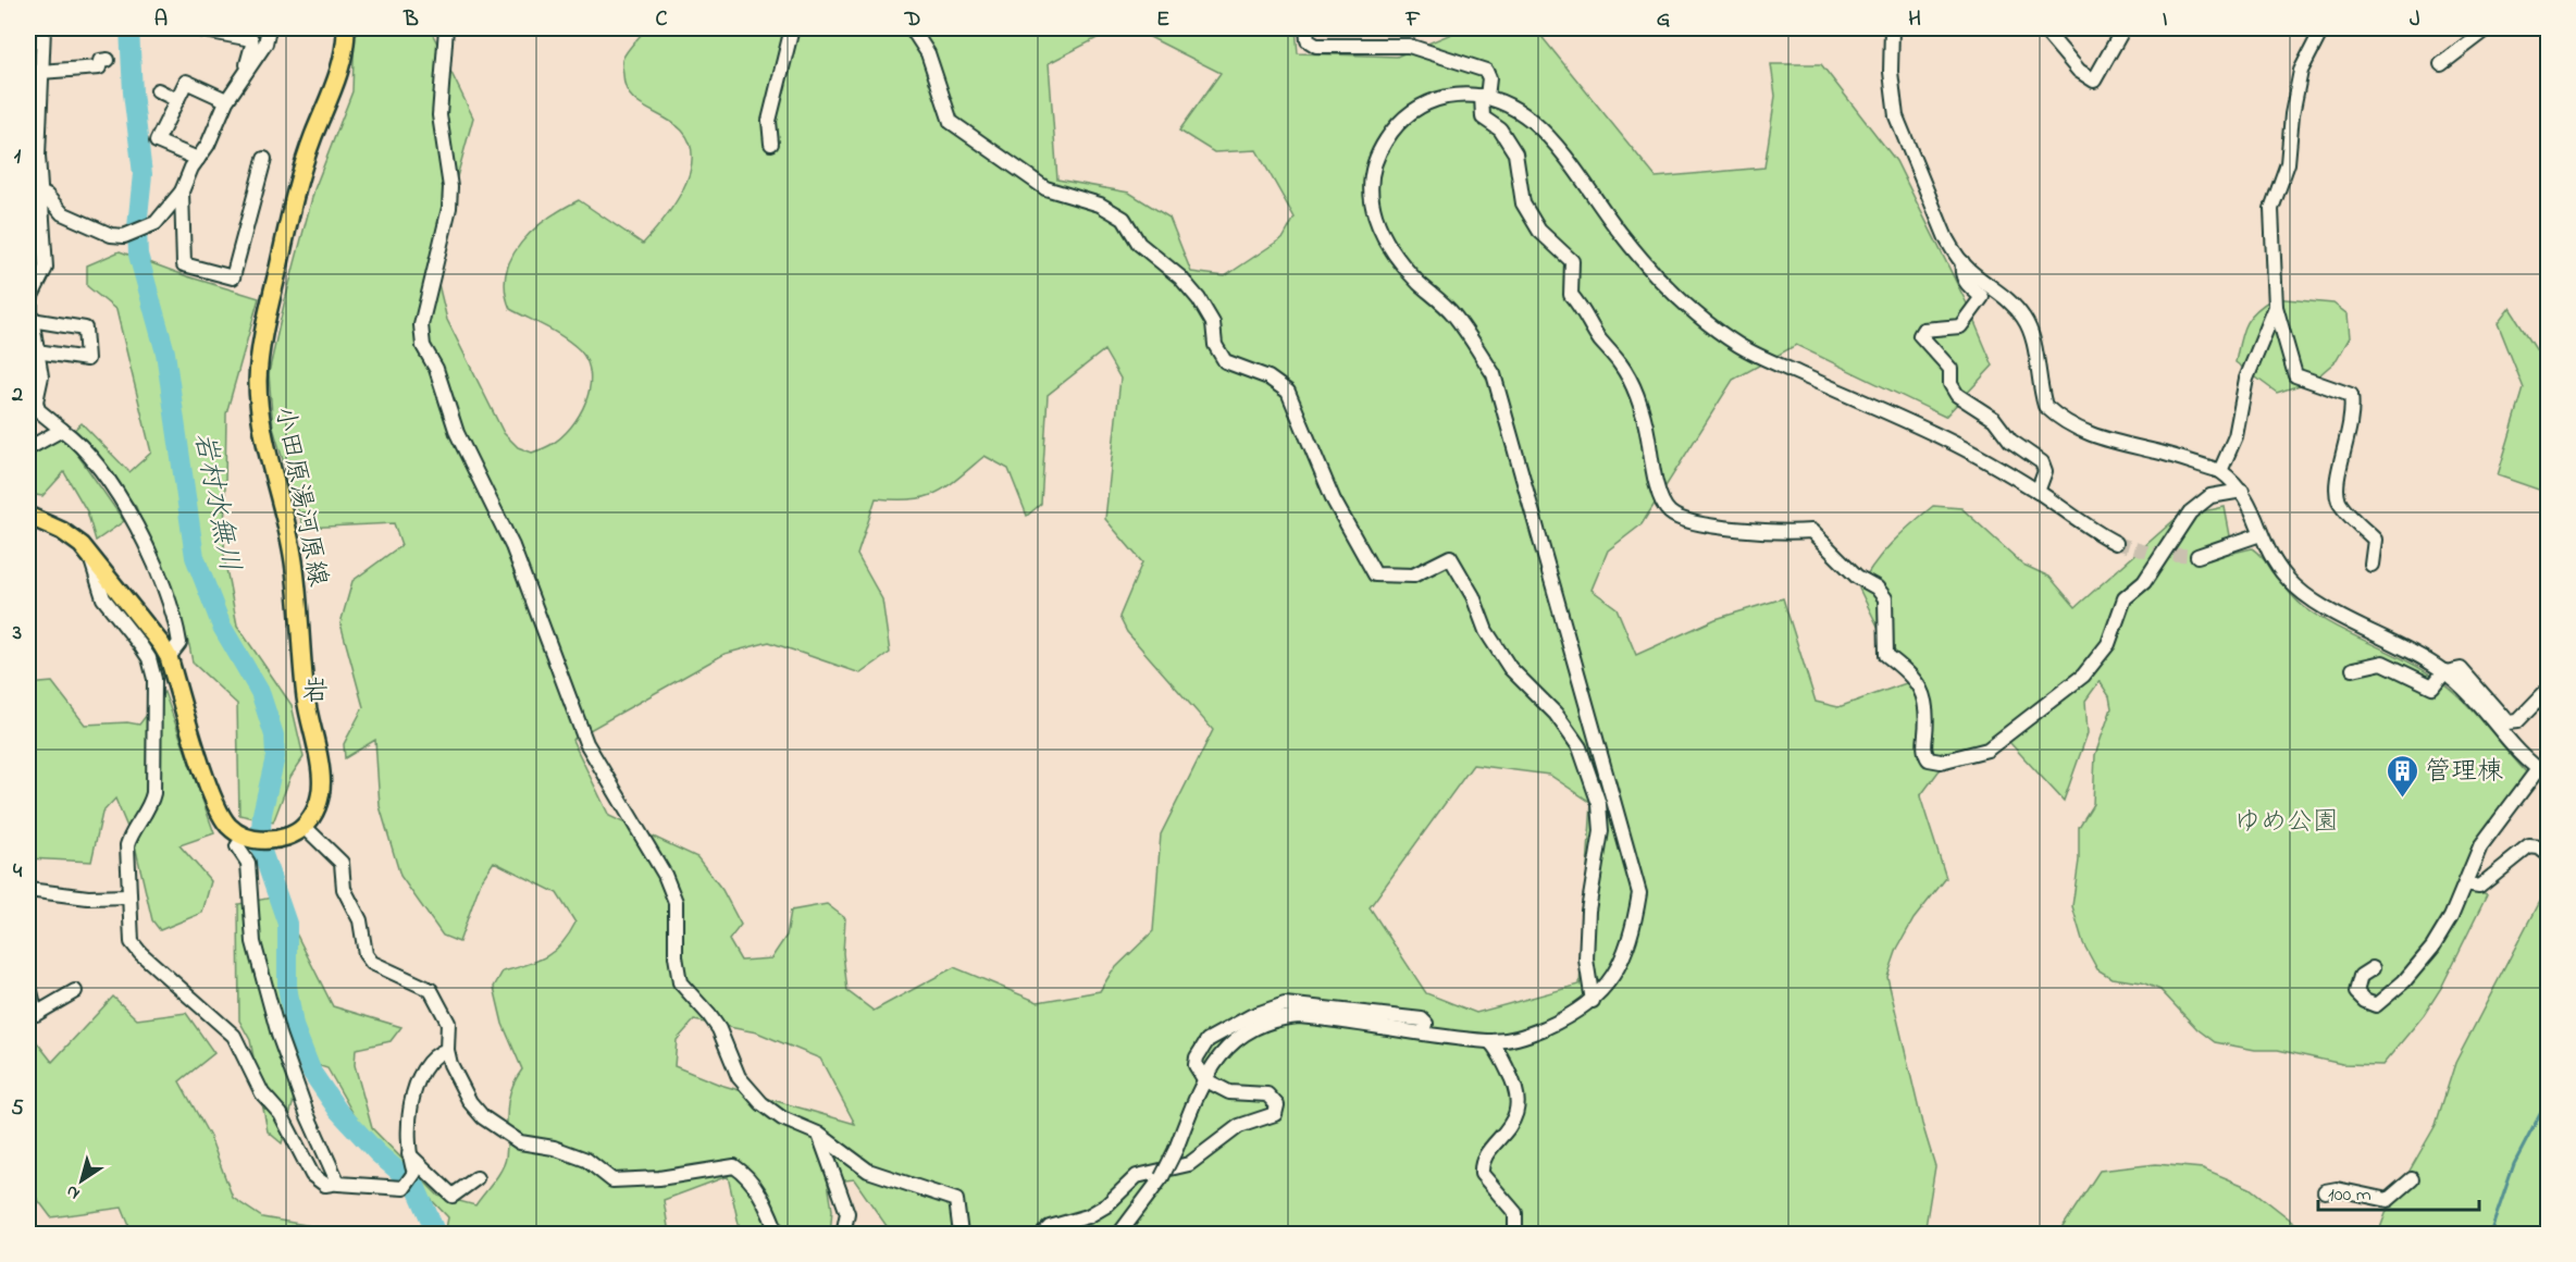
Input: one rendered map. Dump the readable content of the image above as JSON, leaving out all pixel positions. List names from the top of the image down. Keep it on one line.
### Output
{"streets":{"main road":["小田原湯河原線"]},"districts":["岩"],"water":["岩村水無川"],"parks":["ゆめ公園"],"places":{"building":["管理棟"]},"scale_bar":"100 m","north":"bottom left","grid":{"columns":["A","B","C","D","E","F","G","H","I","J"],"rows":["1","2","3","4","5"]}}
